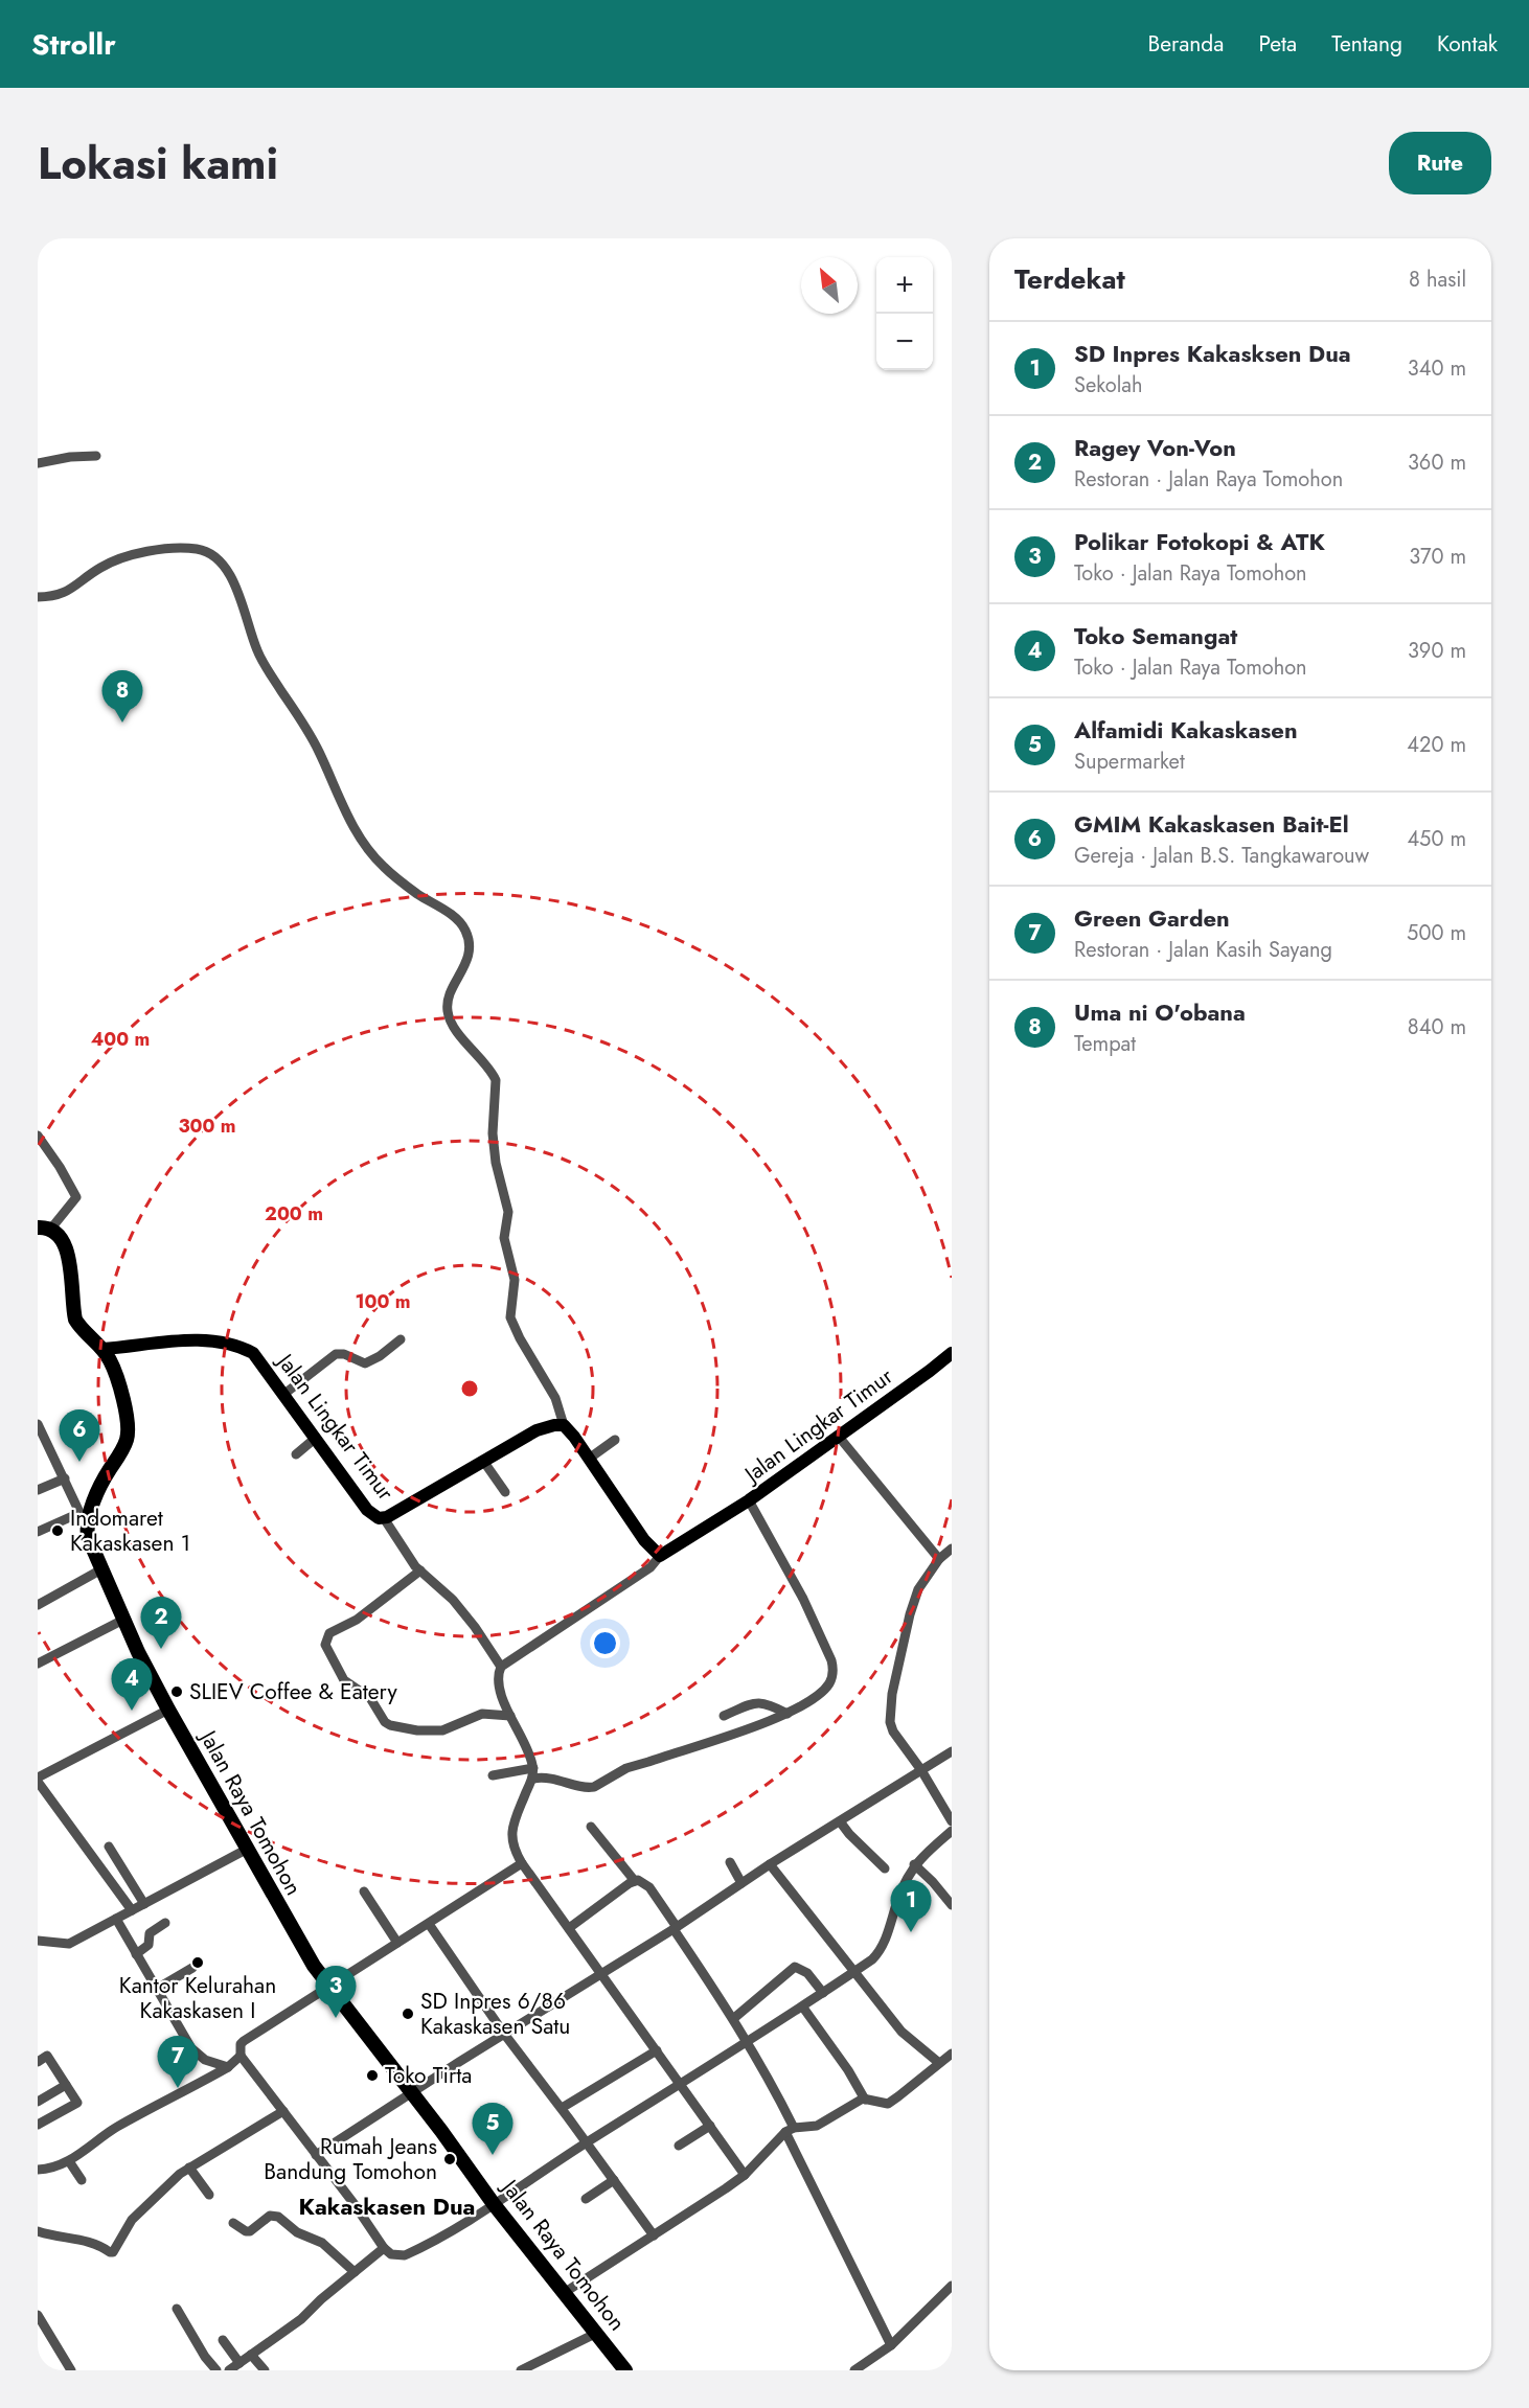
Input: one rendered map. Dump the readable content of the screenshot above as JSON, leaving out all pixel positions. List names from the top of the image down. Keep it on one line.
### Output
{"streets":{"highway":["Jalan Raya Tomohon"],"main road":["Jalan Lingkar Timur"]},"districts":["Kakaskasen Dua"],"places":["Indomaret Kakaskasen 1","SLIEV Coffee & Eatery","Kantor Kelurahan Kakaskasen I","SD Inpres 6/86 Kakaskasen Satu","Toko Tirta","Rumah Jeans Bandung Tomohon"],"north":"top left","page":{"header":"Strollr","nav":["Beranda","Peta","Tentang","Kontak"],"title":"Lokasi kami","buttons":"Rute","heading":["Terdekat","8 hasil"],"map_buttons":["+","−"],"list":[{"mark":"1","name":"SD Inpres Kakasksen Dua","note":"Sekolah","value":"340 m"},{"mark":"2","name":"Ragey Von-Von","note":"Restoran · Jalan Raya Tomohon","value":"360 m"},{"mark":"3","name":"Polikar Fotokopi & ATK","note":"Toko · Jalan Raya Tomohon","value":"370 m"},{"mark":"4","name":"Toko Semangat","note":"Toko · Jalan Raya Tomohon","value":"390 m"},{"mark":"5","name":"Alfamidi Kakaskasen","note":"Supermarket","value":"420 m"},{"mark":"6","name":"GMIM Kakaskasen Bait-El","note":"Gereja · Jalan B.S. Tangkawarouw","value":"450 m"},{"mark":"7","name":"Green Garden","note":"Restoran · Jalan Kasih Sayang","value":"500 m"},{"mark":"8","name":"Uma ni O'obana","note":"Tempat","value":"840 m"}],"pins":["8","6","2","4","1","3","7","5"]},"rings":["400 m","300 m","200 m","100 m"]}
